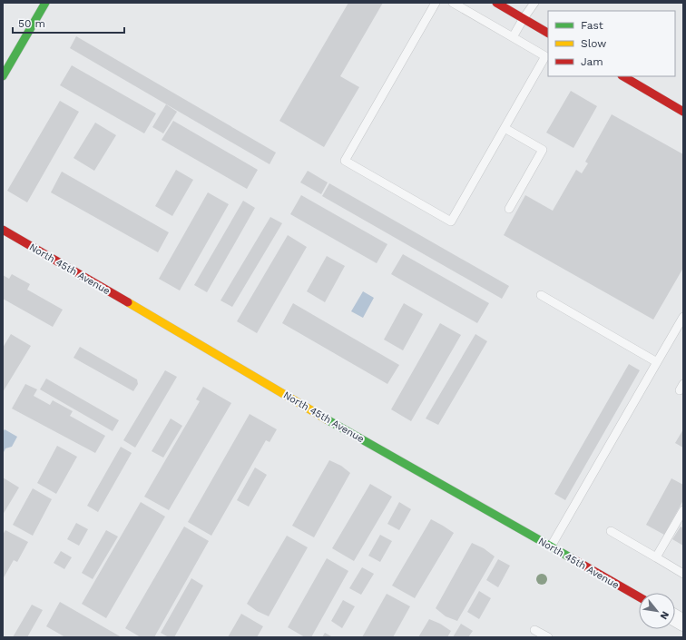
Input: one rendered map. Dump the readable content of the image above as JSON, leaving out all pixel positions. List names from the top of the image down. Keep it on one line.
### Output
{"streets":{"street":["North 45th Avenue"]},"legend":["Fast","Slow","Jam"],"scale_bar":"50 m","north":"bottom right"}
